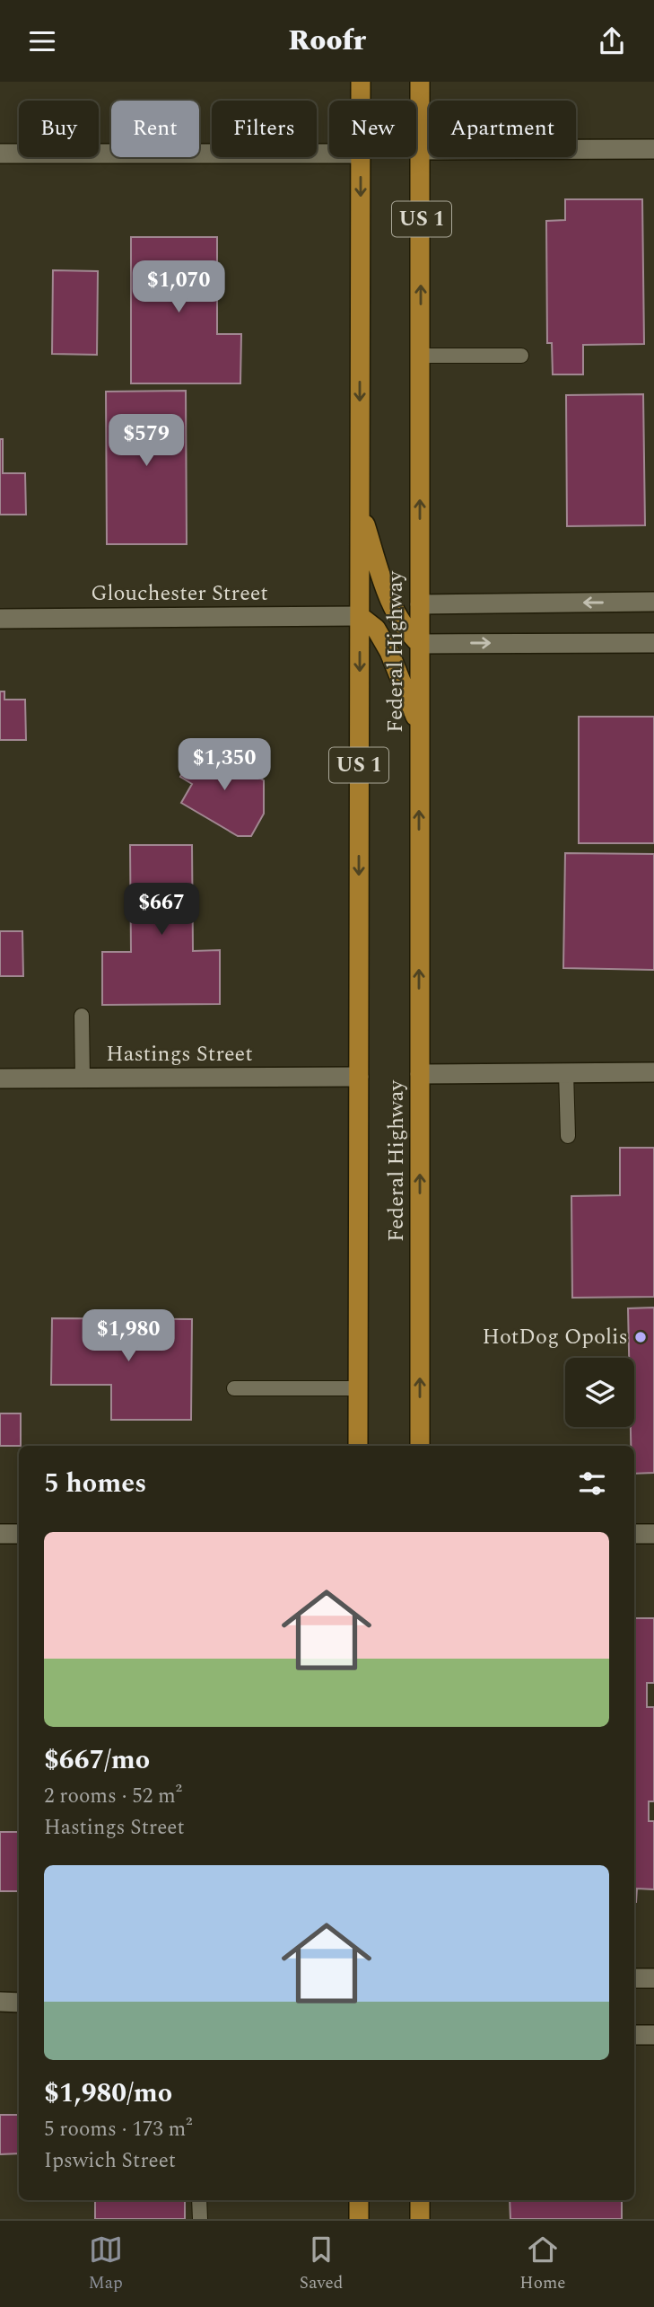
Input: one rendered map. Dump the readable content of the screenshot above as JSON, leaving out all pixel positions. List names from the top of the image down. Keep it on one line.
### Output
{"streets":{"main road":["US 1","Federal Highway"],"street":["Glouchester Street","Hastings Street"]},"crossings":[["Glouchester Street","Federal Highway"],["Federal Highway","Hastings Street"]],"places":["HotDog Opolis"],"page":{"header":"Roofr","chip":["Buy","Rent","Filters","New","Apartment"],"price":["$1,070","$579","$1,350","$667","$1,980"],"heading":"5 homes","list":[{"name":"$667/mo","note":"2 rooms · 52 m² · Hastings Street"},{"name":"$1,980/mo","note":"5 rooms · 173 m² · Ipswich Street"}],"tabs":["Map","Saved","Home"]}}
